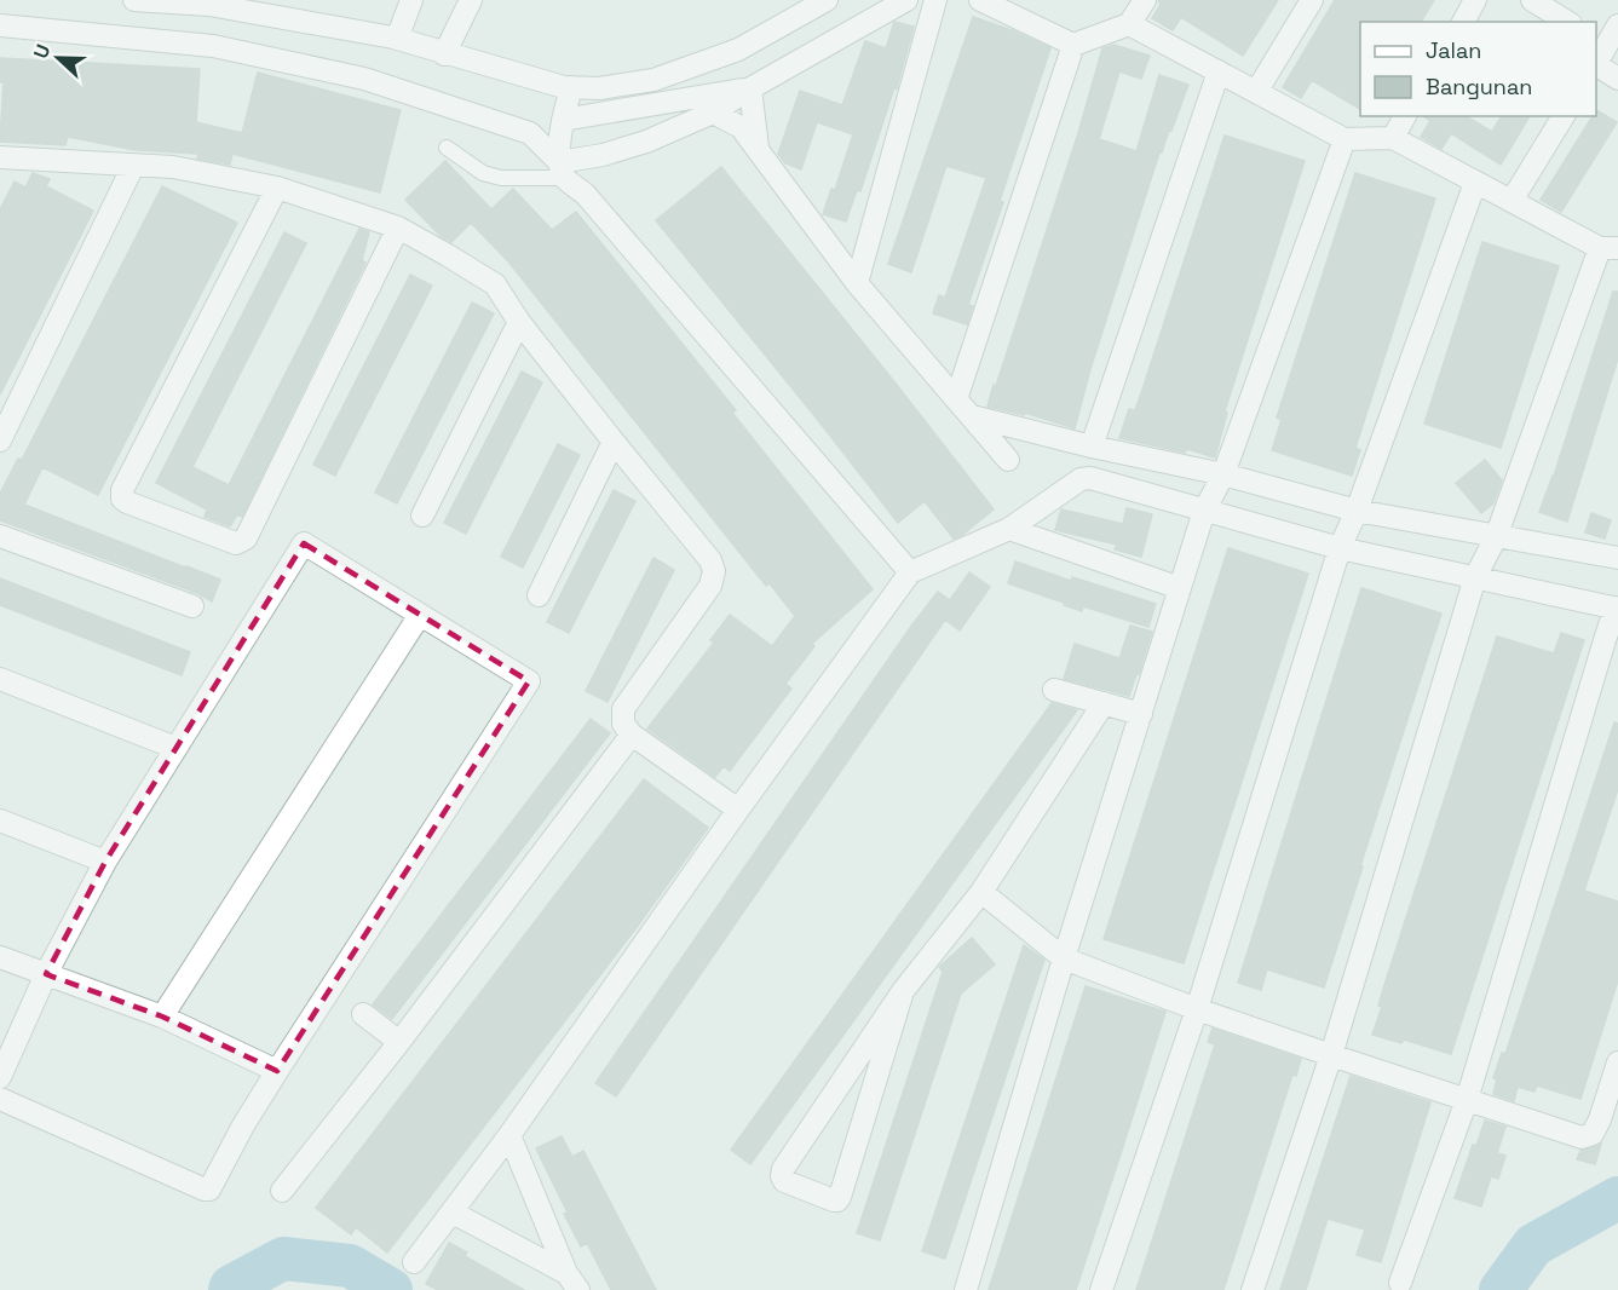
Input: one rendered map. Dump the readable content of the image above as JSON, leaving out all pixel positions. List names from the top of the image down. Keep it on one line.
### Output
{"legend":["Jalan","Bangunan"],"north":"left"}
